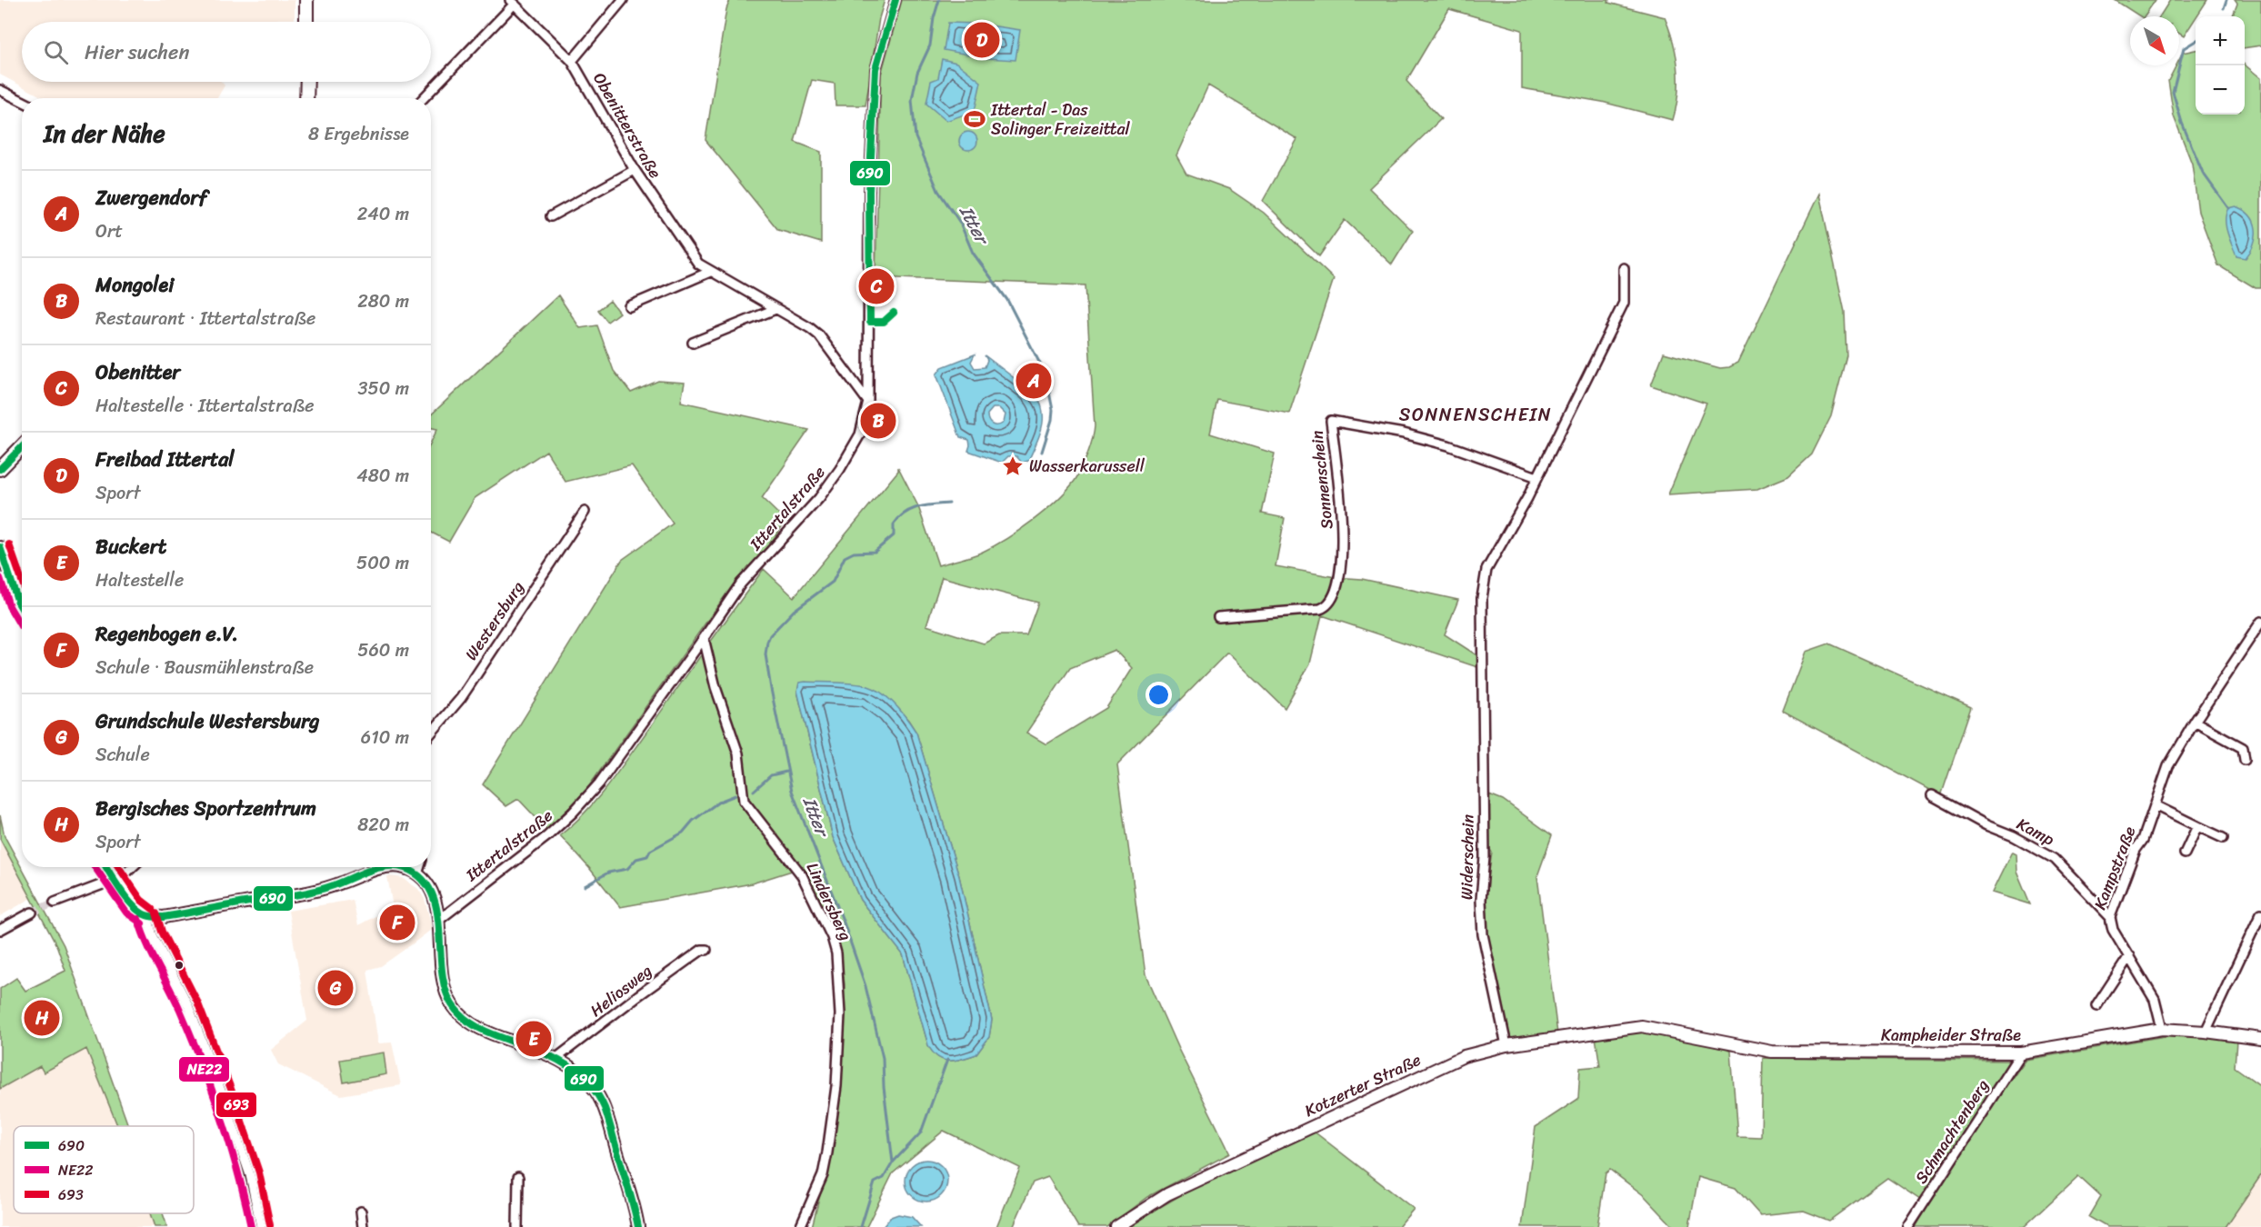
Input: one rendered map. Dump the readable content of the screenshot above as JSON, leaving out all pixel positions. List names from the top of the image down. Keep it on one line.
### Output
{"streets":{"street":["Obenitterstraße","Sonnenschein","Ittertalstraße","Westersburg","Kamp","Widerschein","Kampstraße","Lindersberg","Heliosweg","Kampheider Straße","Kotzerter Straße","Schmachtenberg"]},"crossings":[["Obenitterstraße","Ittertalstraße"],["Sonnenschein","Widerschein"],["Ittertalstraße","Lindersberg"],["Kamp","Kampstraße"],["Widerschein","Kotzerter Straße"],["Kampstraße","Kampheider Straße"],["Kampheider Straße","Kotzerter Straße"],["Kampheider Straße","Schmachtenberg"]],"districts":["SONNENSCHEIN"],"water":["Itter"],"places":{"sports":["Ittertal - Das Solinger Freizeittal"],"place":["Wasserkarussell"]},"lines":["transit line 690","transit line 693","transit line NE22"],"legend":["690","NE22","693"],"north":"bottom right","page":{"map_buttons":["+","−"],"pins":["D","C","A","B","F","G","H","E"],"search":"Hier suchen","heading":["In der Nähe","8 Ergebnisse"],"list":[{"mark":"A","name":"Zwergendorf","note":"Ort","value":"240 m"},{"mark":"B","name":"Mongolei","note":"Restaurant · Ittertalstraße","value":"280 m"},{"mark":"C","name":"Obenitter","note":"Haltestelle · Ittertalstraße","value":"350 m"},{"mark":"D","name":"Freibad Ittertal","note":"Sport","value":"480 m"},{"mark":"E","name":"Buckert","note":"Haltestelle","value":"500 m"},{"mark":"F","name":"Regenbogen e.V.","note":"Schule · Bausmühlenstraße","value":"560 m"},{"mark":"G","name":"Grundschule Westersburg","note":"Schule","value":"610 m"},{"mark":"H","name":"Bergisches Sportzentrum","note":"Sport","value":"820 m"}]}}
